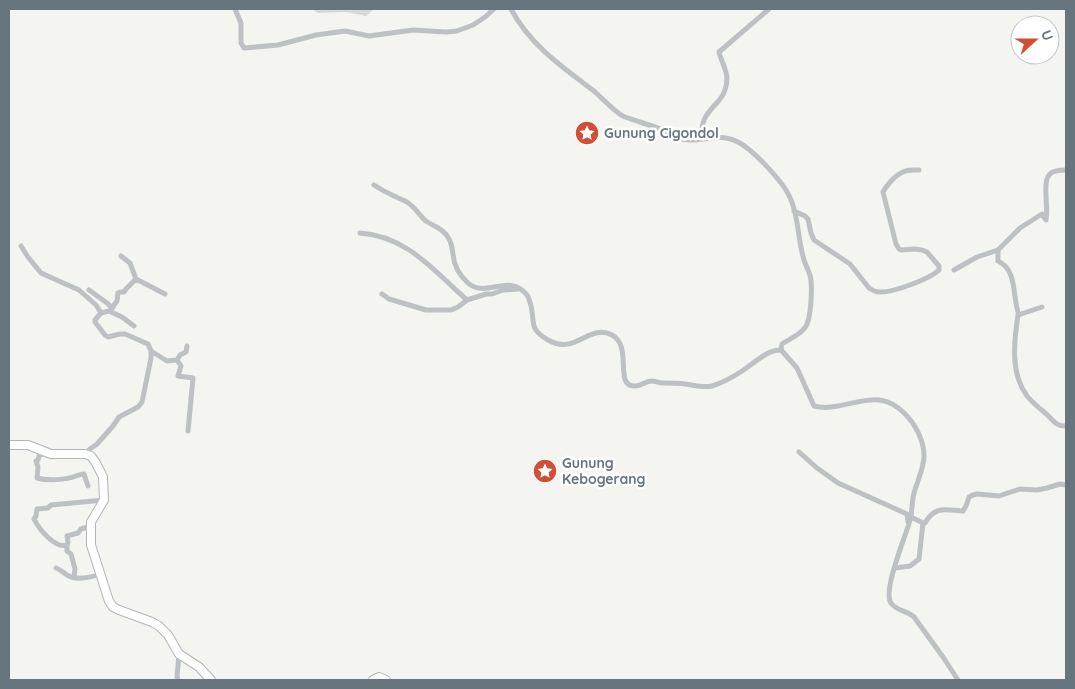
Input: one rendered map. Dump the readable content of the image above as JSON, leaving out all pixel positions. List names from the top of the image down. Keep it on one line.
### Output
{"places":{"place":["Gunung Cigondol","Gunung Kebogerang"]},"north":"right"}
